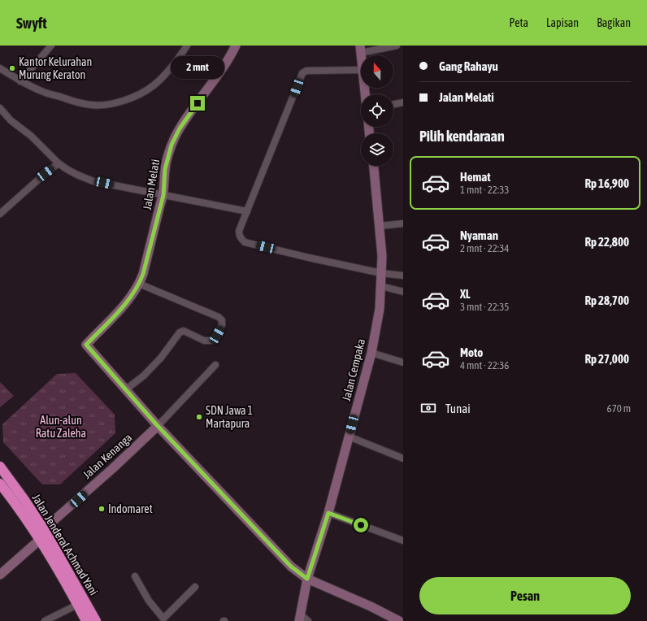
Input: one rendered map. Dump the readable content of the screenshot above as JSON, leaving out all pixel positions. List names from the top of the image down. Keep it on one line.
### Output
{"streets":{"highway":["Jalan Jenderal Achmad Yani"],"street":["Jalan Melati","Jalan Cempaka","Jalan Kenanga"]},"crossings":[["Jalan Kenanga","Jalan Jenderal Achmad Yani"]],"parks":["Alun-alun Ratu Zaleha"],"places":["Kantor Kelurahan Murung Keraton","SDN Jawa 1 Martapura","Indomaret"],"north":"top","page":{"header":"Swyft","nav":["Peta","Lapisan","Bagikan"],"banner":["Gang Rahayu","Jalan Melati"],"bubble":"2 mnt","heading":"Pilih kendaraan","list":[{"name":"Hemat","note":"1 mnt · 22:33","value":"Rp 16,900"},{"name":"Nyaman","note":"2 mnt · 22:34","value":"Rp 22,800"},{"name":"XL","note":"3 mnt · 22:35","value":"Rp 28,700"},{"name":"Moto","note":"4 mnt · 22:36","value":"Rp 27,000"}],"pay":["Tunai","670 m"],"buttons":"Pesan"}}
